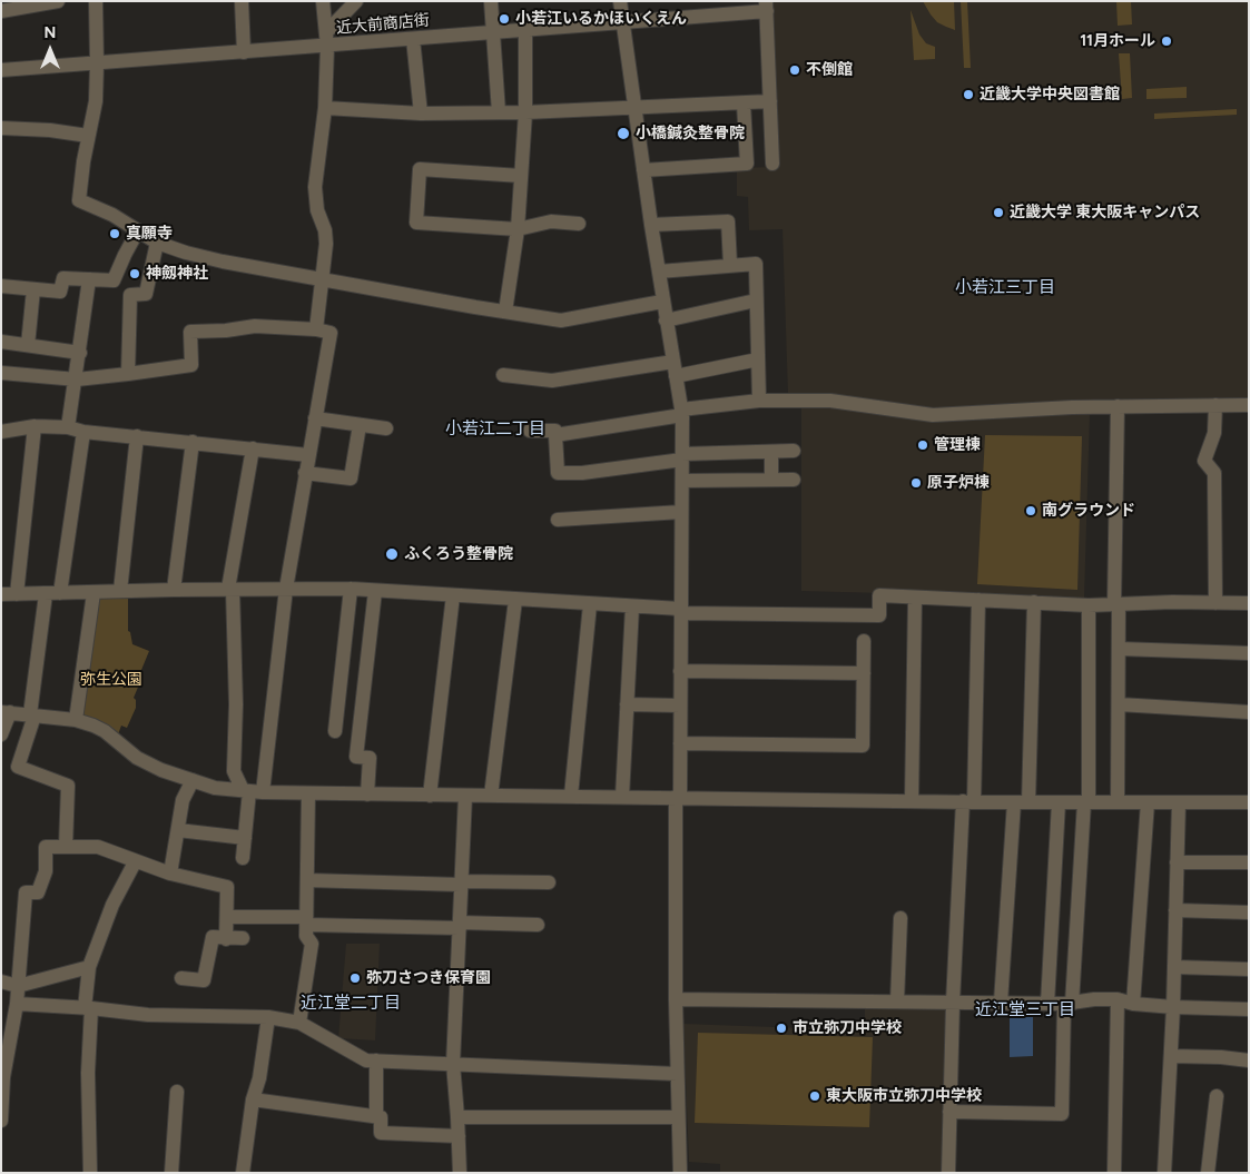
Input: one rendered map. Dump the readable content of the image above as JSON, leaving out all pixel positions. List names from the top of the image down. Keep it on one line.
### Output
{"streets":{"street":["近大前商店街"]},"districts":["小若江三丁目","小若江二丁目","近江堂二丁目","近江堂三丁目"],"parks":["弥生公園"],"places":["小若江いるかほいくえん","11月ホール","不倒館","近畿大学中央図書館","小橋鍼灸整骨院","近畿大学 東大阪キャンパス","真願寺","神劔神社","管理棟","原子炉棟","南グラウンド","ふくろう整骨院","弥刀さつき保育園","市立弥刀中学校","東大阪市立弥刀中学校"],"north":"top"}
